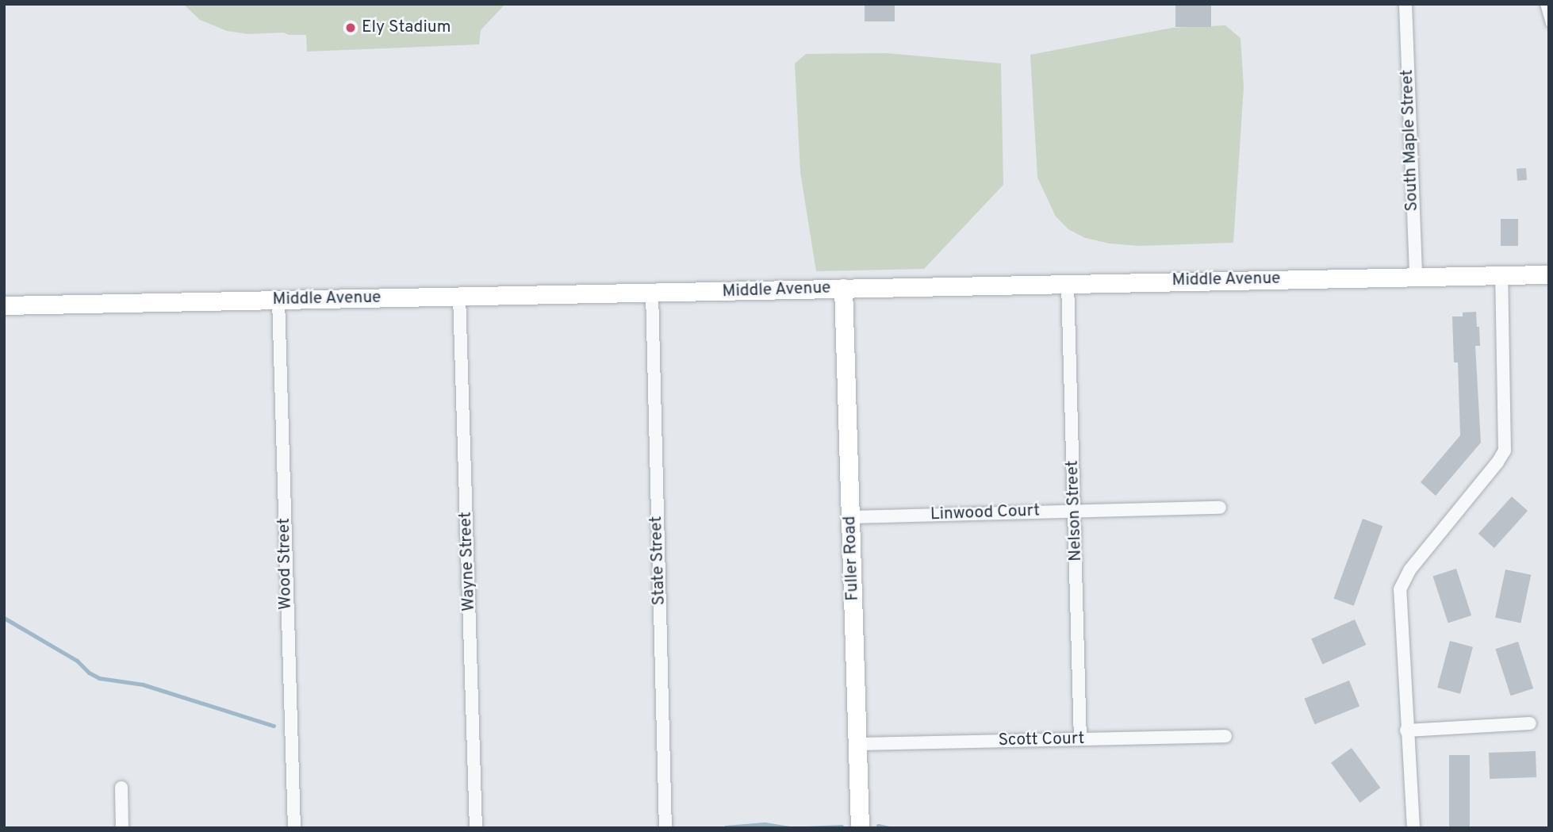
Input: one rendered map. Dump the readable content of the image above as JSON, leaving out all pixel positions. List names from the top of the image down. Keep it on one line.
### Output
{"streets":{"street":["South Maple Street","Middle Avenue","Nelson Street","Linwood Court","Fuller Road","State Street","Wayne Street","Wood Street","Scott Court"]},"crossings":[["South Maple Street","Middle Avenue"],["Middle Avenue","Nelson Street"],["Middle Avenue","Fuller Road"],["Middle Avenue","State Street"],["Middle Avenue","Wayne Street"],["Middle Avenue","Wood Street"],["Nelson Street","Linwood Court"],["Nelson Street","Scott Court"],["Linwood Court","Fuller Road"],["Fuller Road","Scott Court"]],"places":["Ely Stadium"]}
